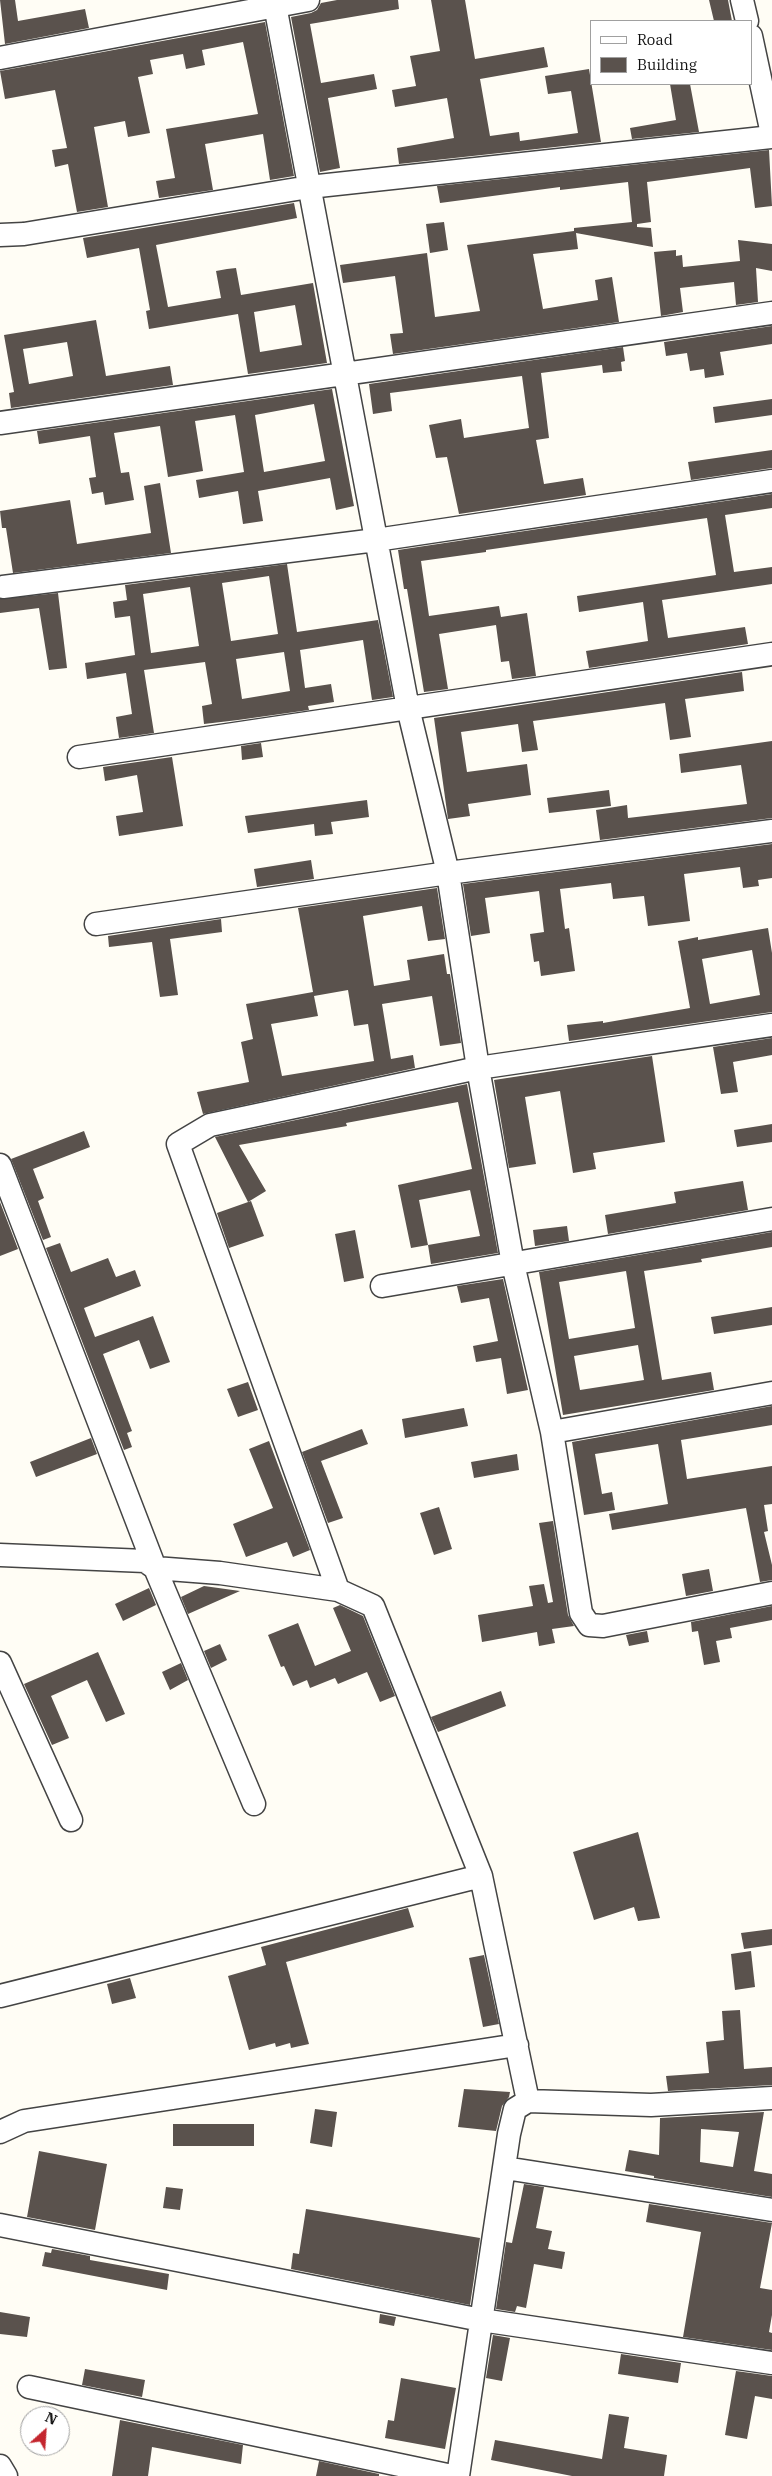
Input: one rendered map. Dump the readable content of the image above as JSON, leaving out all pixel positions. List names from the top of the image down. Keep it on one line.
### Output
{"legend":["Road","Building"],"north":"top right"}
